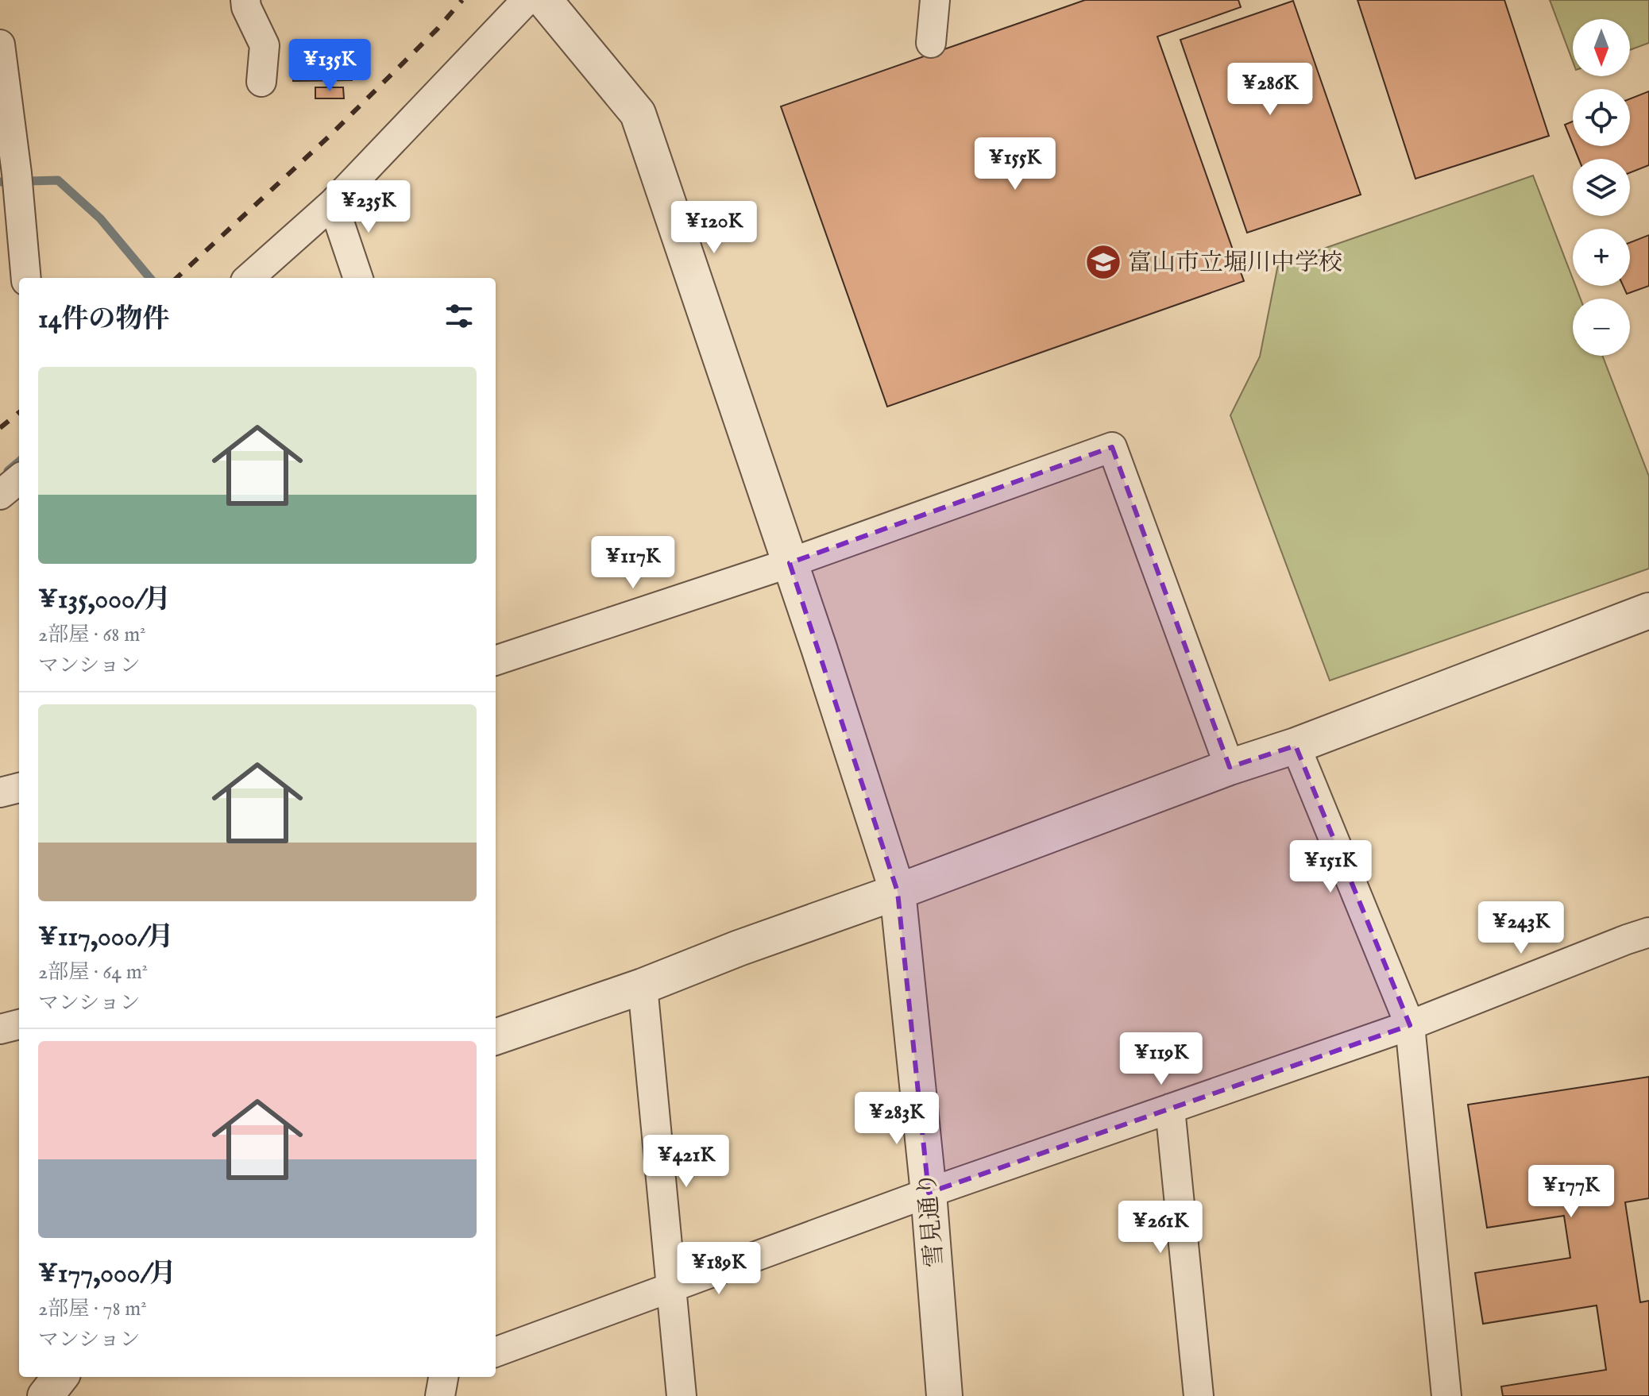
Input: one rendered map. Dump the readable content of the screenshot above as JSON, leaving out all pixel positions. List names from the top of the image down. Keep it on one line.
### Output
{"streets":{"street":["雪見通り"]},"places":{"school or university":["富山市立堀川中学校"]},"north":"bottom","page":{"map_buttons":["+","−"],"price":["¥135K","¥286K","¥155K","¥235K","¥120K","¥117K","¥151K","¥243K","¥119K","¥283K","¥421K","¥177K","¥261K","¥189K"],"heading":"14件の物件","list":[{"name":"¥135,000/月","note":"2部屋 · 68 m² · マンション"},{"name":"¥117,000/月","note":"2部屋 · 64 m² · マンション"},{"name":"¥177,000/月","note":"2部屋 · 78 m² · マンション"}]}}
